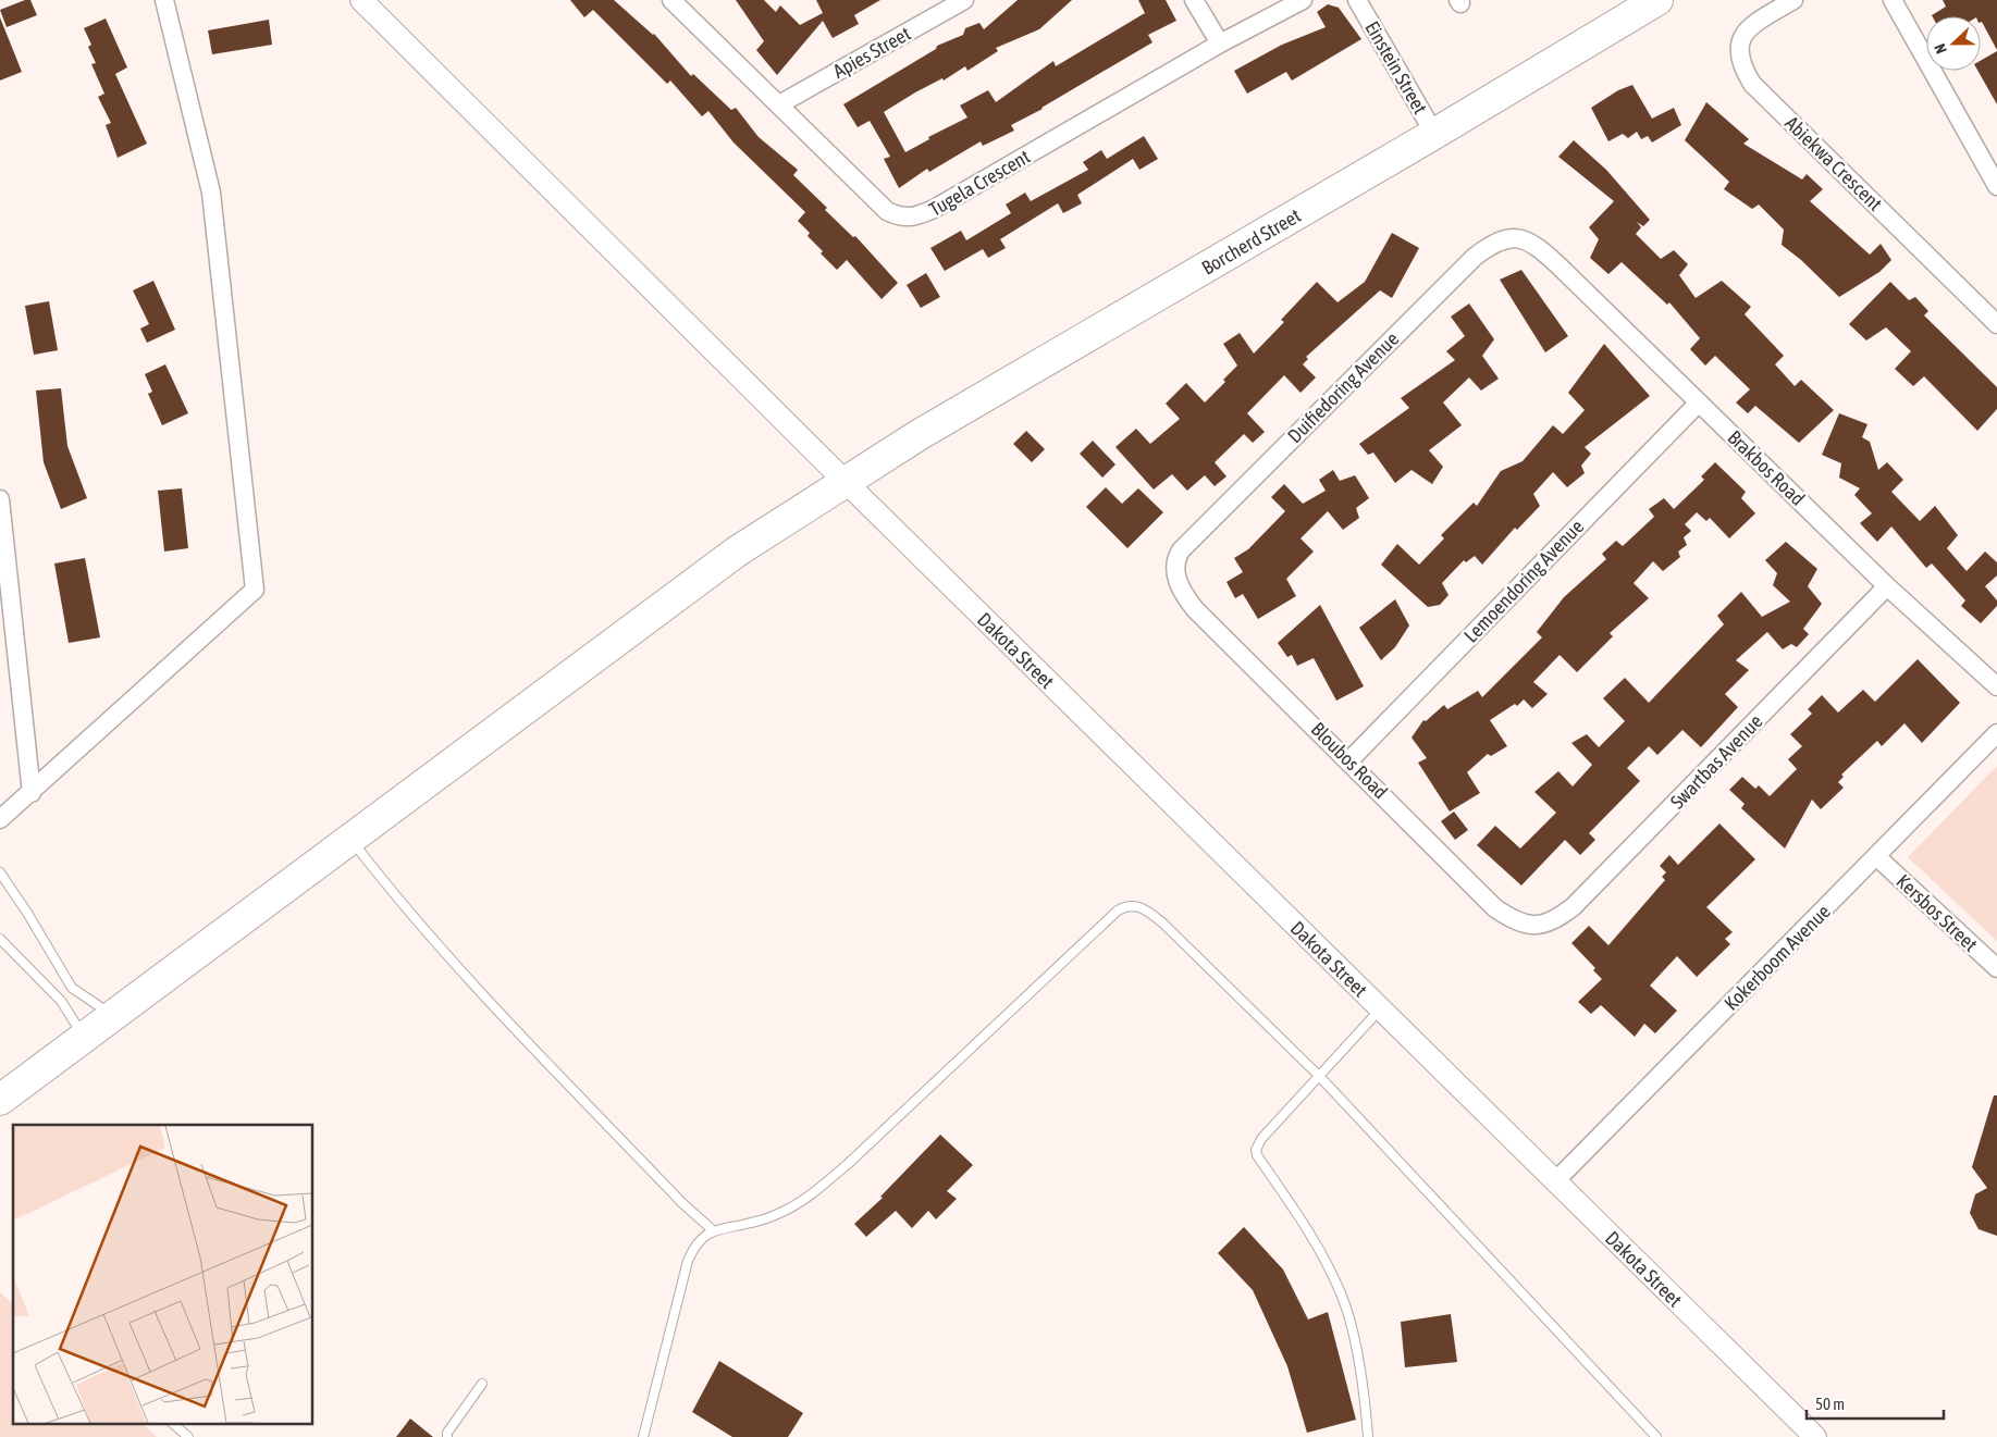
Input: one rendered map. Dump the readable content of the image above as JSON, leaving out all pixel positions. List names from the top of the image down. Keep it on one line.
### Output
{"streets":{"highway":["Borcherd Street"],"street":["Apies Street","Einstein Street","Abiekwa Crescent","Tugela Crescent","Duifiedoring Avenue","Brakbos Road","Lemoendoring Avenue","Dakota Street","Bloubos Road","Swartbas Avenue","Kersbos Street","Kokerboom Avenue"]},"crossings":[["Apies Street","Tugela Crescent"],["Einstein Street","Borcherd Street"],["Borcherd Street","Dakota Street"],["Duifiedoring Avenue","Brakbos Road"],["Duifiedoring Avenue","Bloubos Road"],["Brakbos Road","Lemoendoring Avenue"],["Brakbos Road","Swartbas Avenue"],["Lemoendoring Avenue","Bloubos Road"],["Dakota Street","Kokerboom Avenue"],["Bloubos Road","Swartbas Avenue"],["Kersbos Street","Kokerboom Avenue"]],"scale_bar":"50 m","north":"left"}
